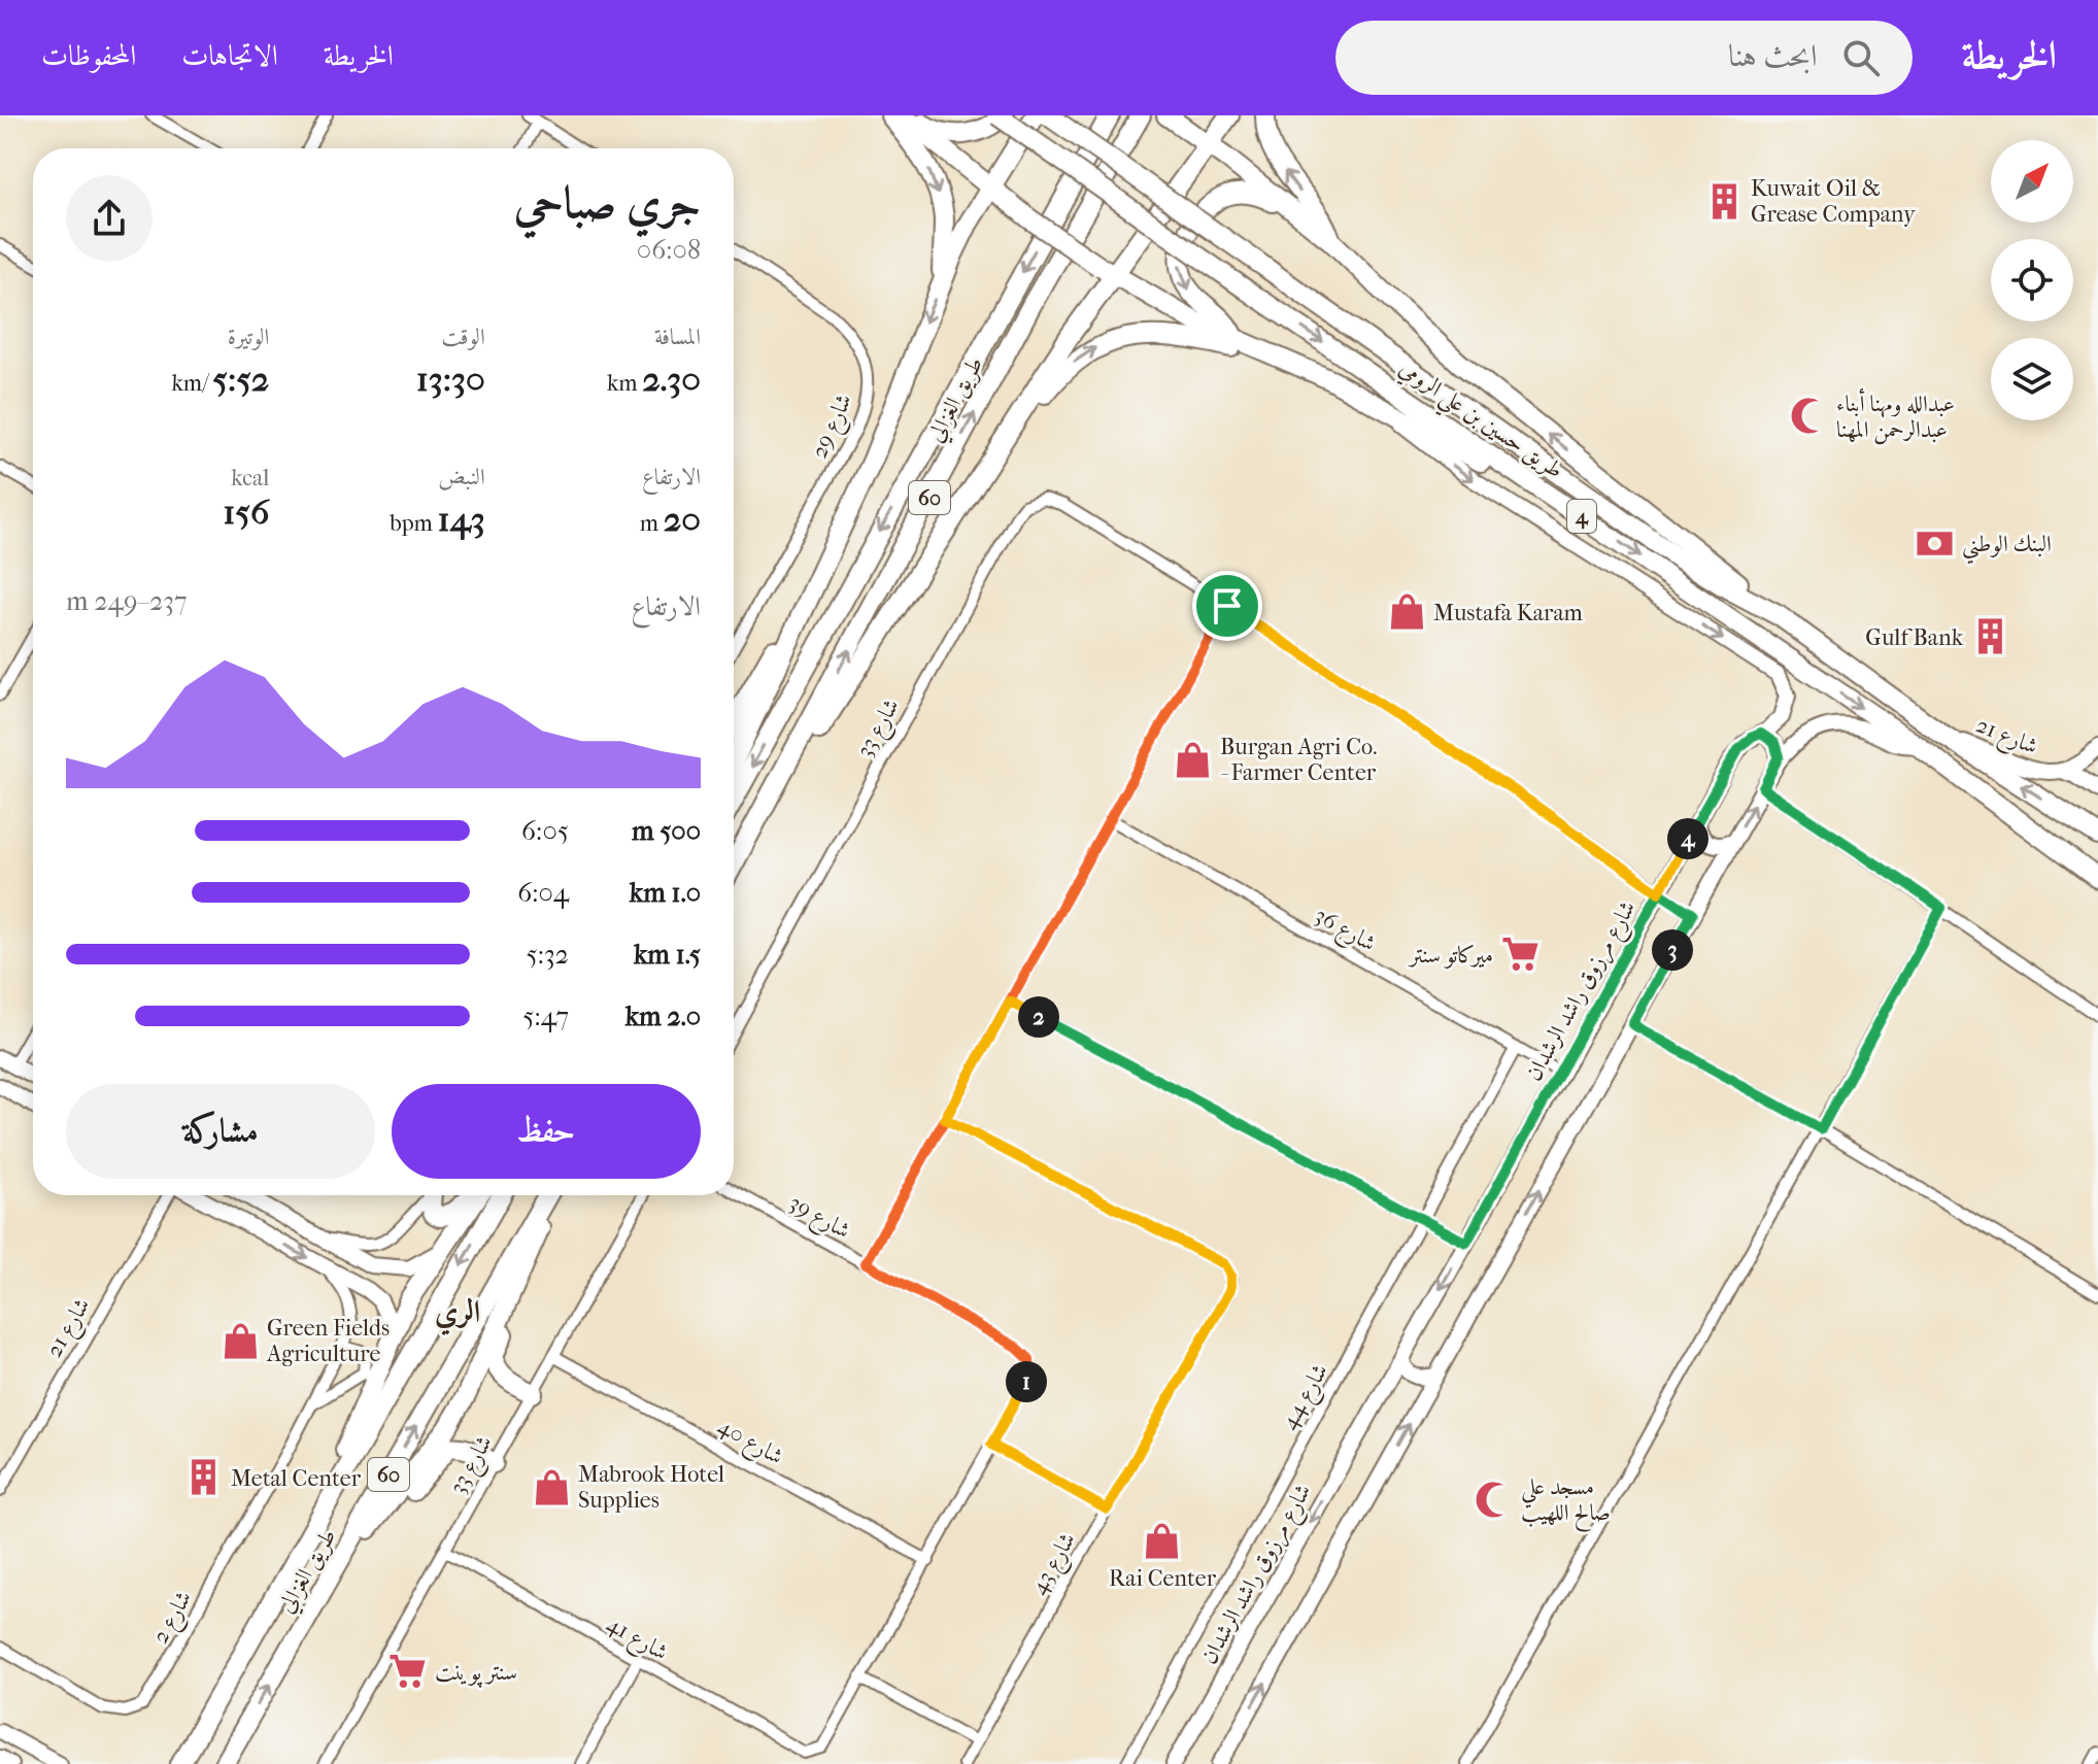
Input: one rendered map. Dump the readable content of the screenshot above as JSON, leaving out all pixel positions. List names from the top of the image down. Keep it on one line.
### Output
{"streets":{"highway":["طريق الغزالي","طريق حسين بن علي الرومي","60","4"],"street":["شارع 29","شارع 33","شارع 21","شارع 36","شارع مرزوق راشد الرشدان","شارع 39","شارع 44","شارع 40","شارع 43","شارع 2","شارع 41"]},"crossings":[["طريق حسين بن علي الرومي","شارع 21"],["شارع 33","شارع مرزوق راشد الرشدان"],["شارع 33","شارع 40"],["شارع 33","شارع 41"],["شارع 36","شارع مرزوق راشد الرشدان"],["شارع 36","شارع 44"],["شارع 39","شارع 40"],["شارع 39","شارع 41"]],"districts":["الري"],"places":{"building":["Kuwait Oil & Grease Company","Gulf Bank","Metal Center"],"mosque":["عبدالله ومهنا أبناء عبدالرحمن المهنا","مسجد علي صالح اللهيب"],"bank":["البنك الوطني"],"shop":["Mustafa Karam","Burgan Agri Co. - Farmer Center","Green Fields Agriculture","Mabrook Hotel Supplies","Rai Center"],"supermarket":["ميركاتو سنتر","سنتر پوينت"]},"north":"top right","page":{"header":"الخريطة","search":"ابحث هنا","nav":["الخريطة","الاتجاهات","المحفوظات"],"heading":["جري صباحي","06:08"],"stats":[["المسافة","2.30 km"],["الوقت","13:30"],["الوتيرة","5:52 /km"],["الارتفاع","20 m"],["النبض","143 bpm"],["kcal","156"]],"chart":["الارتفاع","237–249 m"],"list":[{"name":"500 m","note":"6:05"},{"name":"1.0 km","note":"6:04"},{"name":"1.5 km","note":"5:32"},{"name":"2.0 km","note":"5:47"}],"pins":["4","3","2","1"],"buttons":["حفظ","مشاركة"]}}
